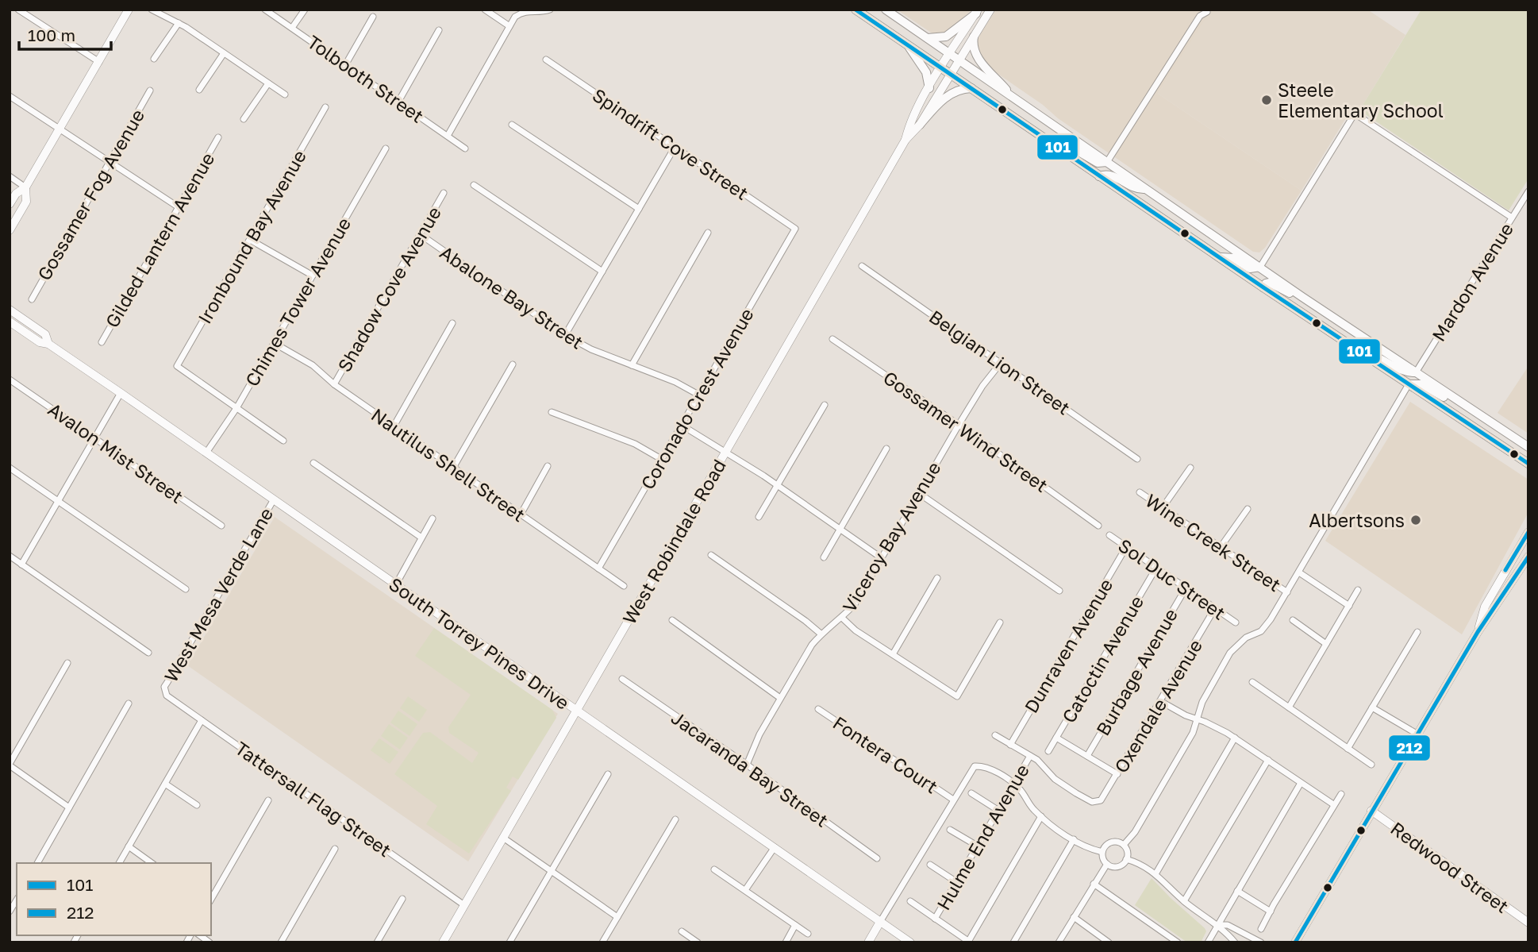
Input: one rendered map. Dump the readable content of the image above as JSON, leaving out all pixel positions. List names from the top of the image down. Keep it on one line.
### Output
{"streets":{"main road":["West Robindale Road","South Torrey Pines Drive","Redwood Street"],"street":["Tolbooth Street","Spindrift Cove Street","Gossamer Fog Avenue","Ironbound Bay Avenue","Gilded Lantern Avenue","Mardon Avenue","Shadow Cove Avenue","Abalone Bay Street","Chimes Tower Avenue","Belgian Lion Street","Coronado Crest Avenue","Gossamer Wind Street","Avalon Mist Street","Nautilus Shell Street","Viceroy Bay Avenue","Wine Creek Street","Sol Duc Street","West Mesa Verde Lane","Dunraven Avenue","Catoctin Avenue","Burbage Avenue","Oxendale Avenue","Fontera Court","Jacaranda Bay Street","Tattersall Flag Street","Hulme End Avenue"]},"crossings":[["Spindrift Cove Street","Coronado Crest Avenue"],["Ironbound Bay Avenue","Chimes Tower Avenue"],["Shadow Cove Avenue","Abalone Bay Street"],["Shadow Cove Avenue","Nautilus Shell Street"],["Abalone Bay Street","Coronado Crest Avenue"],["Chimes Tower Avenue","Nautilus Shell Street"],["Chimes Tower Avenue","South Torrey Pines Drive"],["Belgian Lion Street","Viceroy Bay Avenue"],["Coronado Crest Avenue","Nautilus Shell Street"],["Gossamer Wind Street","Viceroy Bay Avenue"],["Viceroy Bay Avenue","Jacaranda Bay Street"],["West Robindale Road","South Torrey Pines Drive"],["West Robindale Road","Tattersall Flag Street"],["Sol Duc Street","Dunraven Avenue"],["Sol Duc Street","Catoctin Avenue"],["Sol Duc Street","Burbage Avenue"],["Sol Duc Street","Oxendale Avenue"],["West Mesa Verde Lane","South Torrey Pines Drive"],["West Mesa Verde Lane","Tattersall Flag Street"],["Oxendale Avenue","Hulme End Avenue"]],"places":["Steele Elementary School","Albertsons"],"lines":["transit line 101","transit line 212"],"legend":["101","212"],"scale_bar":"100 m"}
